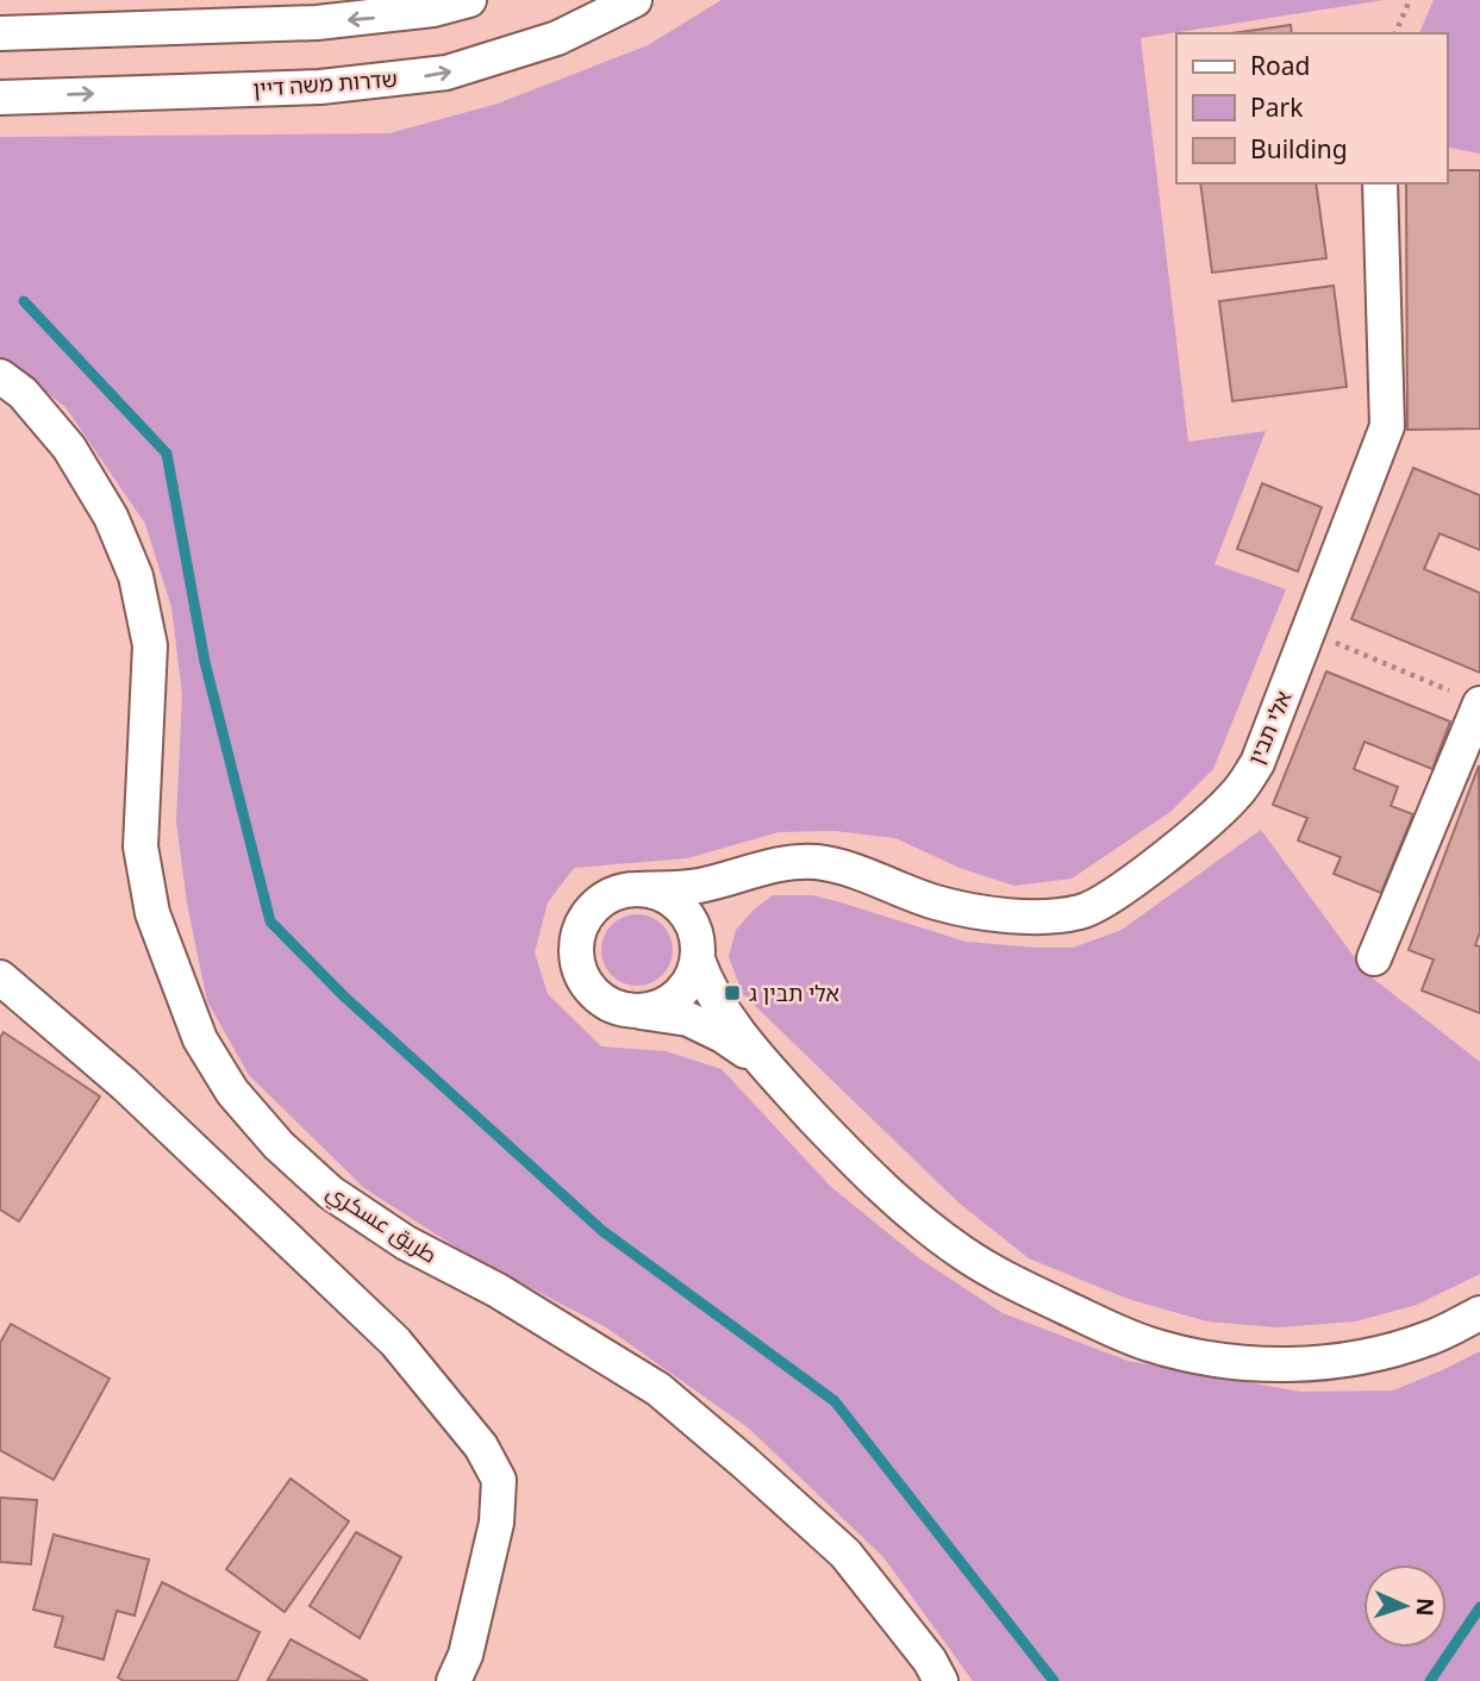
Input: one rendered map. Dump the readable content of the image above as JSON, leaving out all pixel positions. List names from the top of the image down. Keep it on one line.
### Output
{"streets":{"street":["שדרות משה דיין","אלי תבין","طريق عسكري"]},"places":{"transit":["אלי תבין ג"]},"legend":["Road","Park","Building"],"north":"right"}
